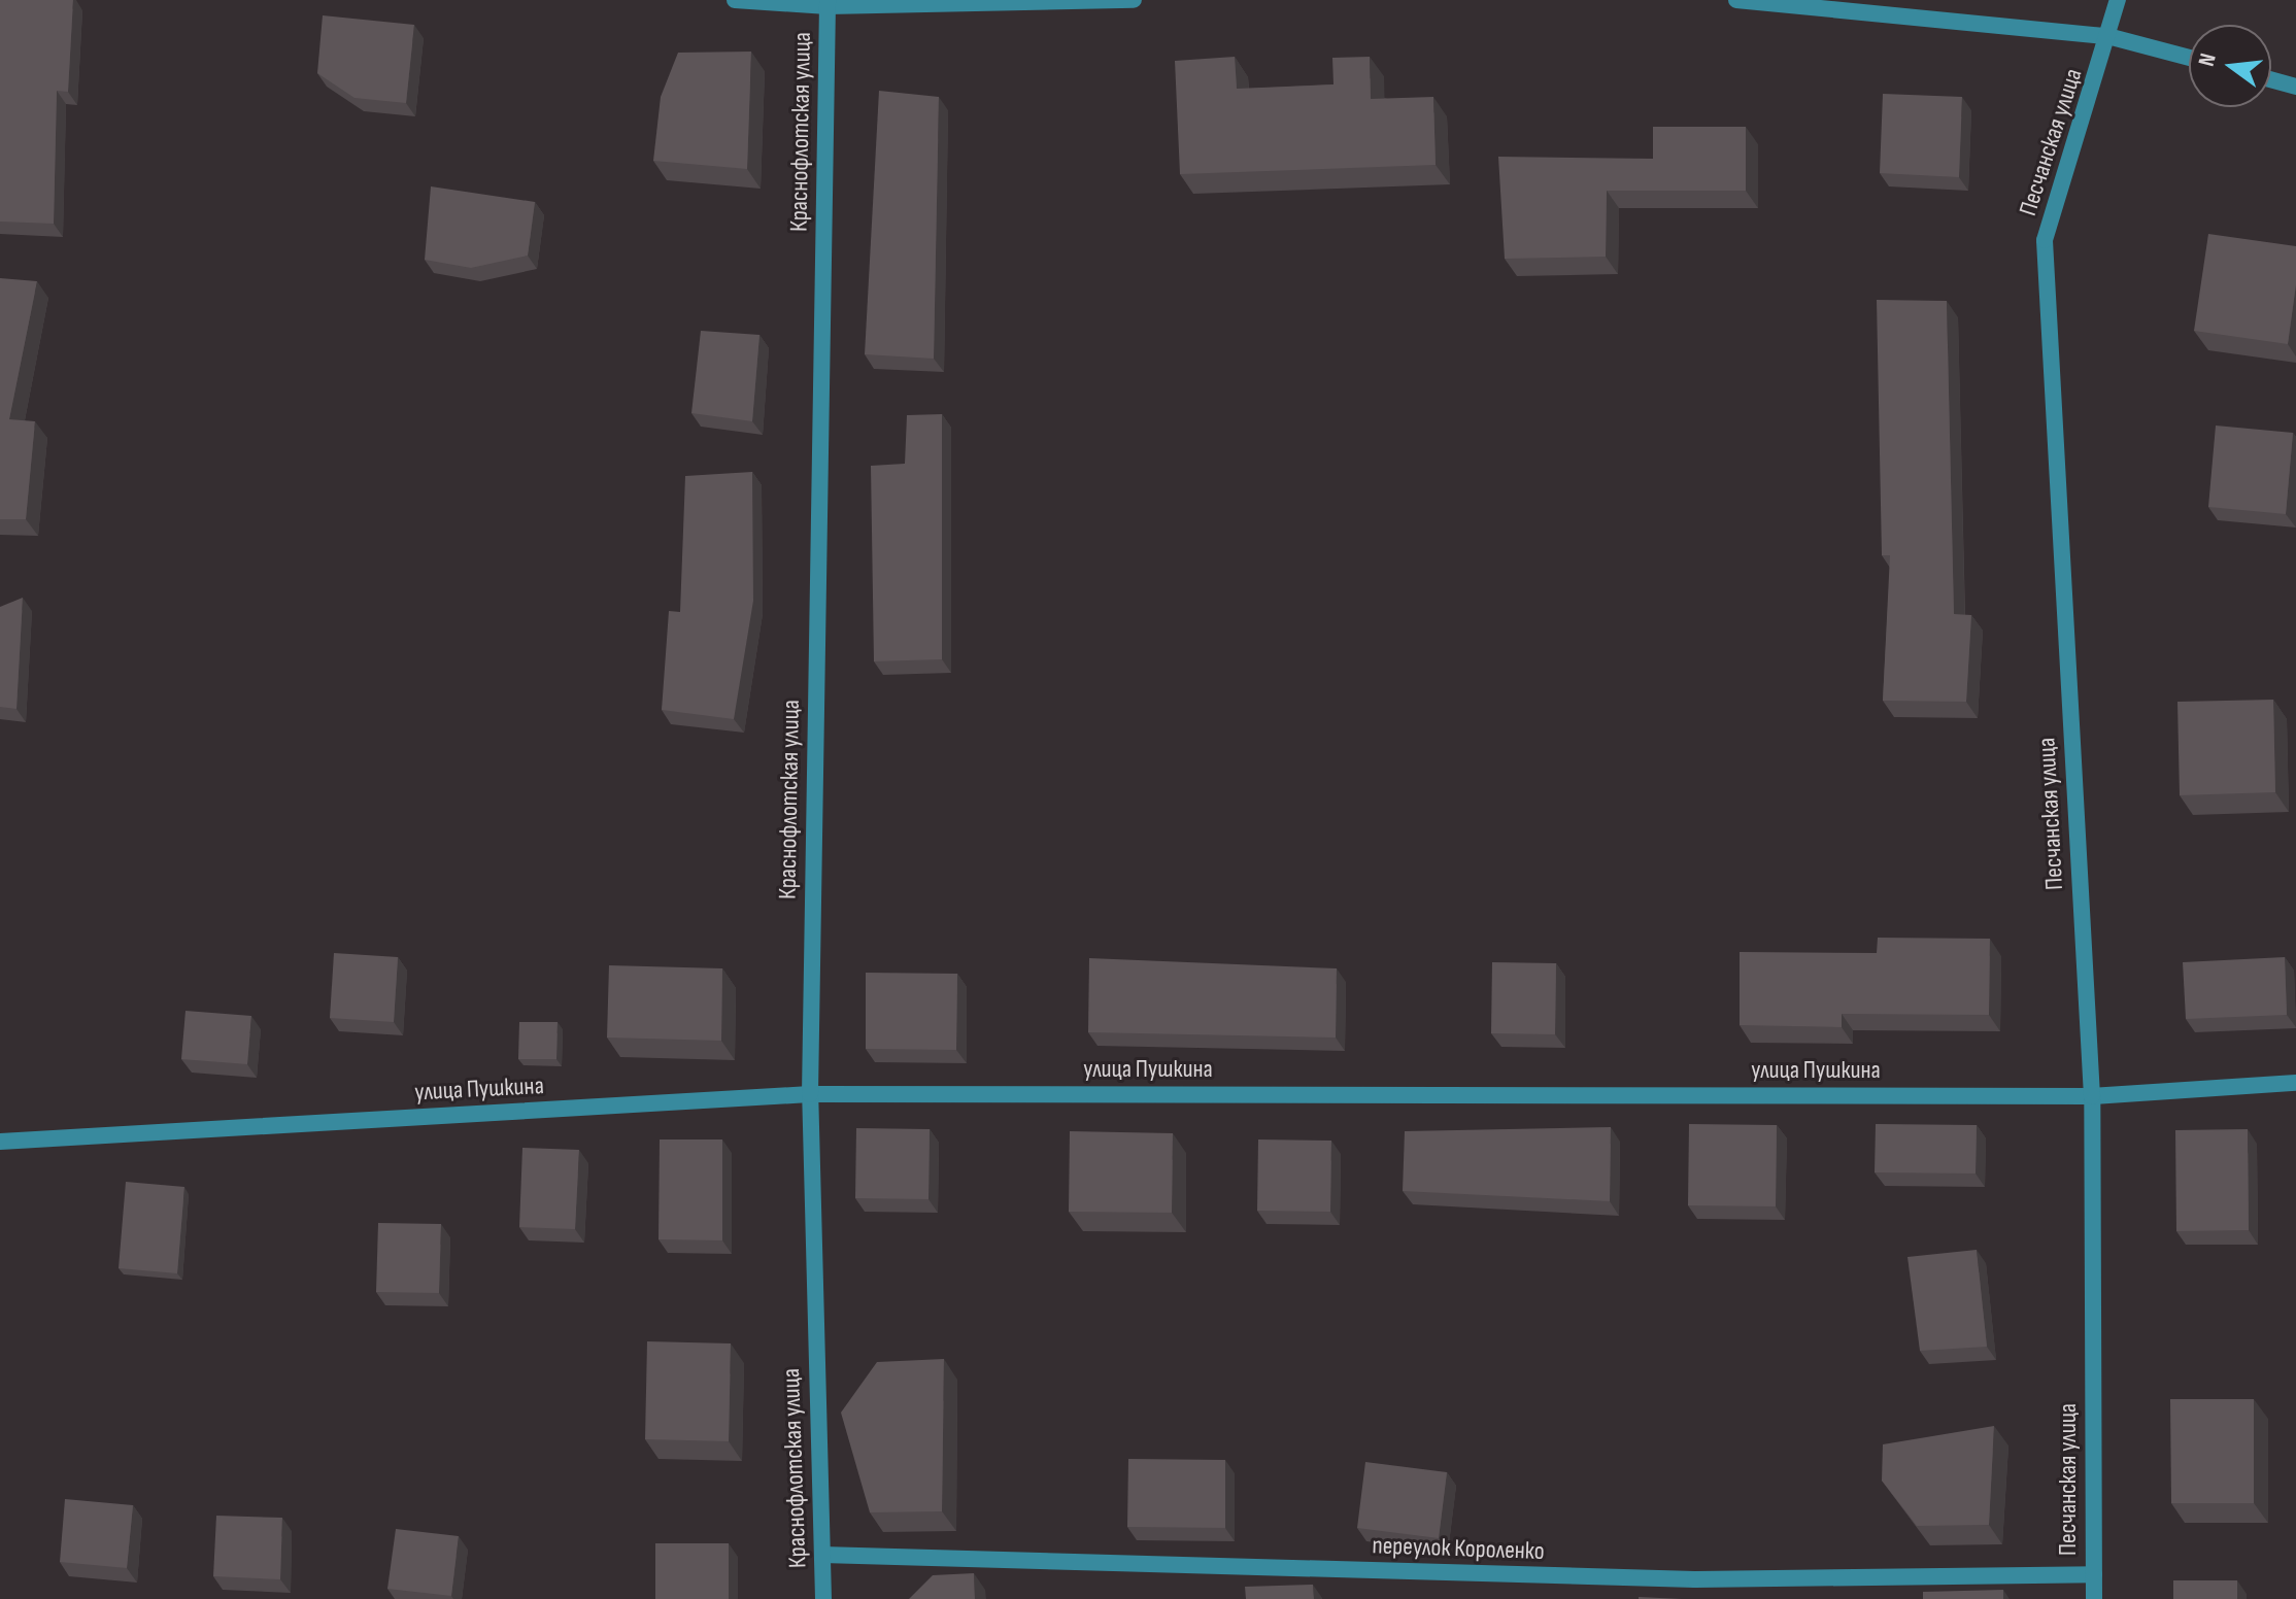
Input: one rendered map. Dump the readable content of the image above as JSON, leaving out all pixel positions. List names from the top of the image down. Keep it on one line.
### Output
{"streets":{"street":["Краснофлотская улица","Песчанская улица","улица Пушкина","переулок Короленко"]},"crossings":[["Краснофлотская улица","улица Пушкина"],["Краснофлотская улица","переулок Короленко"],["Песчанская улица","улица Пушкина"],["Песчанская улица","переулок Короленко"]],"north":"left"}
